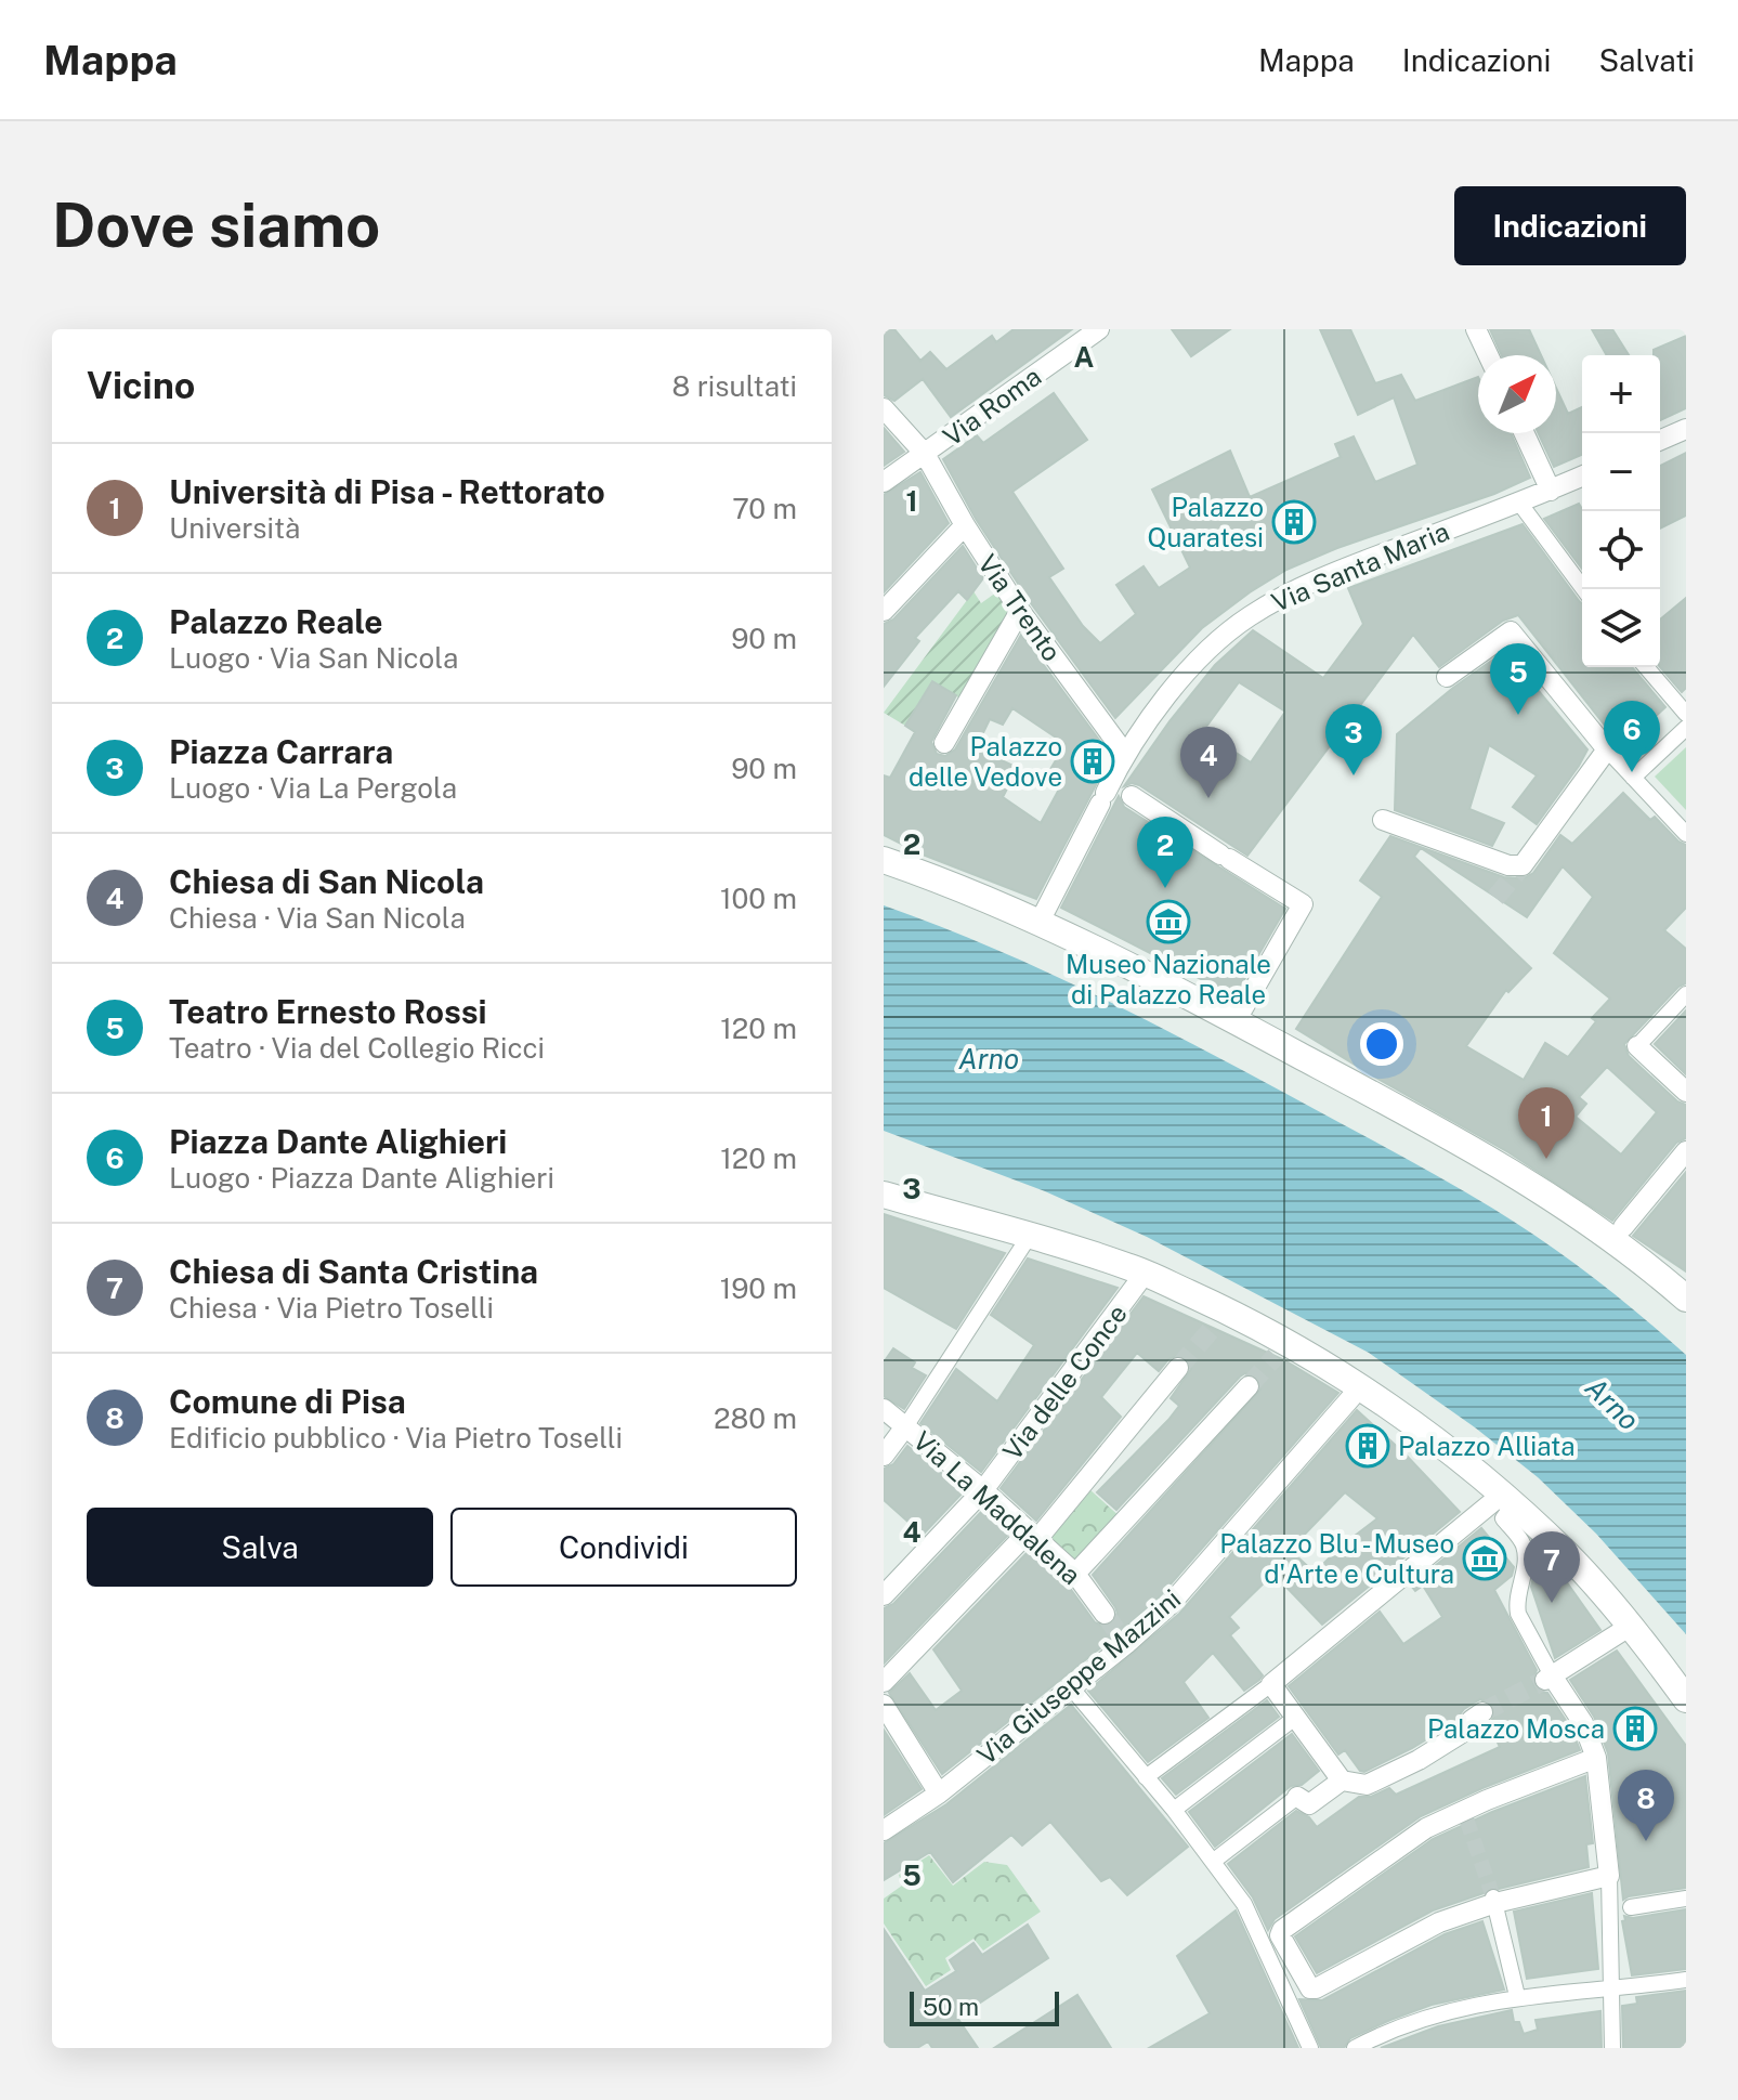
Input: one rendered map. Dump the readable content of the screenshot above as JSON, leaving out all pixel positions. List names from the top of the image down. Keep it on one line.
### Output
{"streets":{"street":["Via Roma","Via Santa Maria","Via Trento","Via delle Conce","Via La Maddalena","Via Giuseppe Mazzini"]},"crossings":[["Via Roma","Via Trento"],["Via Santa Maria","Via Trento"],["Via delle Conce","Via La Maddalena"]],"water":["Arno"],"places":{"building":["Palazzo Quaratesi","Palazzo delle Vedove","Palazzo Alliata","Palazzo Mosca"],"museum":["Museo Nazionale di Palazzo Reale","Palazzo Blu - Museo d'Arte e Cultura"]},"scale_bar":"50 m","north":"top right","page":{"header":"Mappa","nav":["Mappa","Indicazioni","Salvati"],"buttons":["Indicazioni",["Salva","Condividi"]],"title":"Dove siamo","heading":["Vicino","8 risultati"],"map_buttons":["+","−"],"list":[{"mark":"1","name":"Università di Pisa - Rettorato","note":"Università","value":"70 m"},{"mark":"2","name":"Palazzo Reale","note":"Luogo · Via San Nicola","value":"90 m"},{"mark":"3","name":"Piazza Carrara","note":"Luogo · Via La Pergola","value":"90 m"},{"mark":"4","name":"Chiesa di San Nicola","note":"Chiesa · Via San Nicola","value":"100 m"},{"mark":"5","name":"Teatro Ernesto Rossi","note":"Teatro · Via del Collegio Ricci","value":"120 m"},{"mark":"6","name":"Piazza Dante Alighieri","note":"Luogo · Piazza Dante Alighieri","value":"120 m"},{"mark":"7","name":"Chiesa di Santa Cristina","note":"Chiesa · Via Pietro Toselli","value":"190 m"},{"mark":"8","name":"Comune di Pisa","note":"Edificio pubblico · Via Pietro Toselli","value":"280 m"}],"pins":["5","6","3","4","2","1","7","8"],"scale":"50 m"},"grid":{"columns":["A"],"rows":["1","2","3","4","5"]}}
